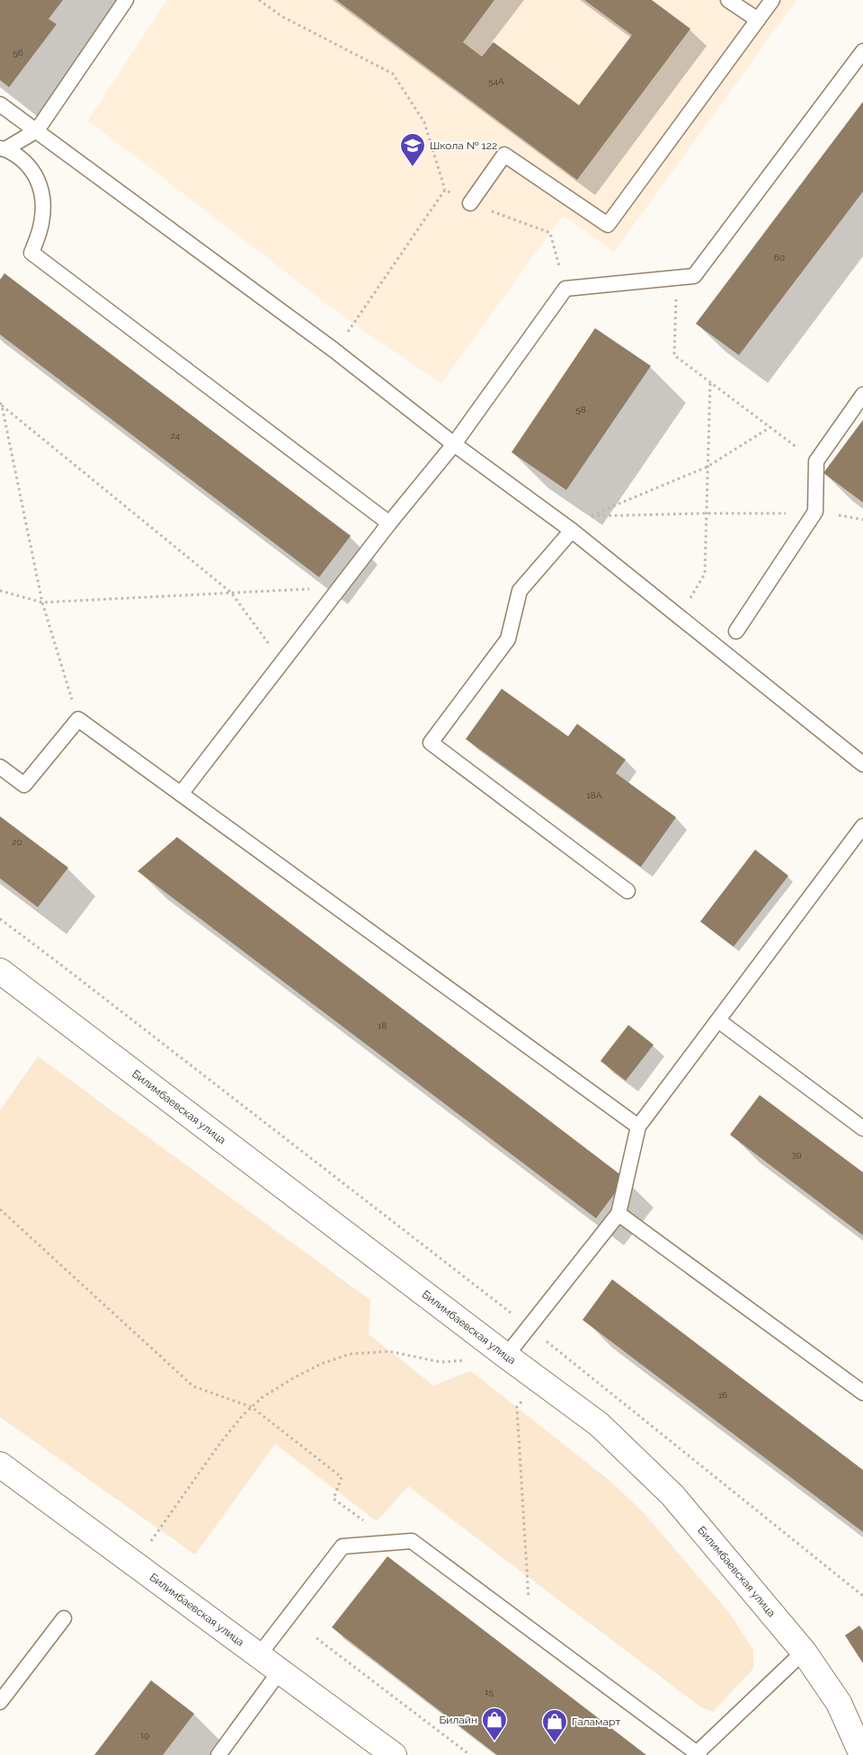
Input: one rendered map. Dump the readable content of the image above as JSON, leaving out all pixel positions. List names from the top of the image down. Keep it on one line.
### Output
{"streets":{"main road":["Билимбаевская улица"]},"places":{"school or university":["Школа № 122"],"shop":["Билайн","Галамарт"]},"house_numbers":["56","54А","60","58","24","18А","20","18","39","16","15","19"]}
